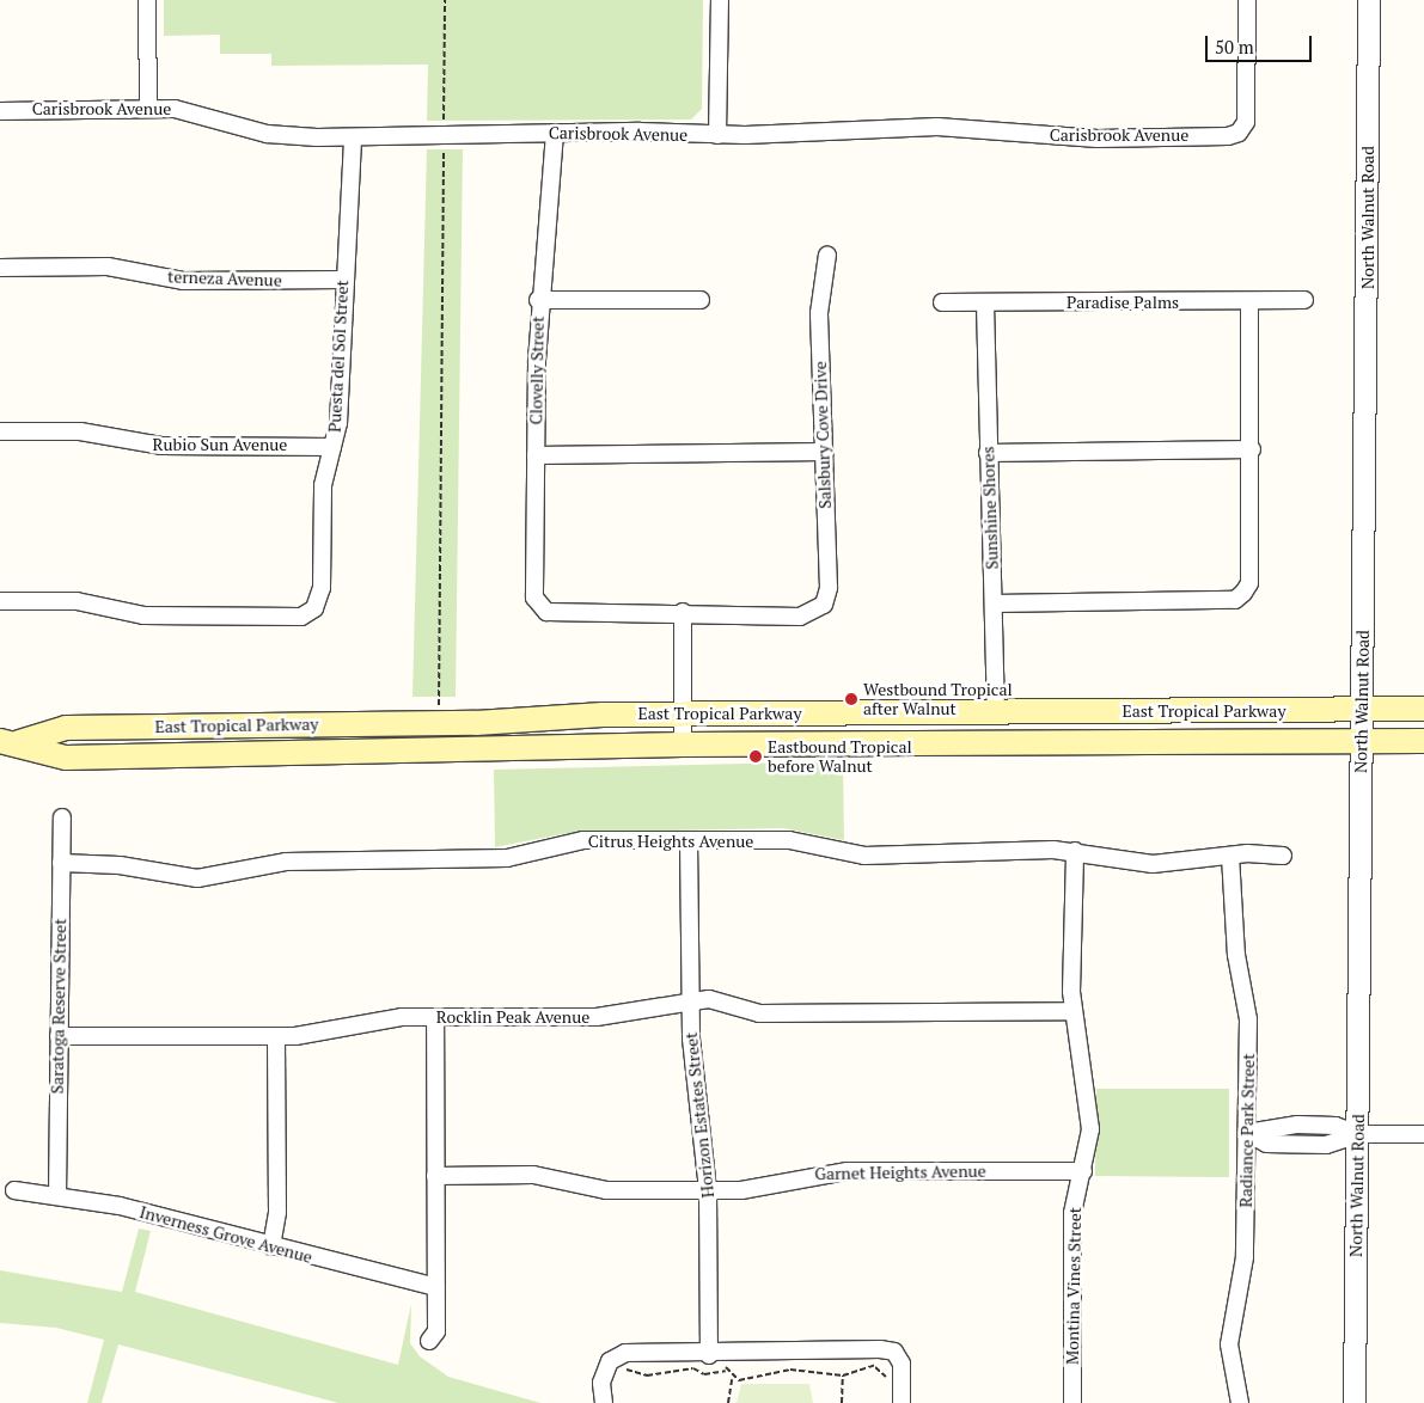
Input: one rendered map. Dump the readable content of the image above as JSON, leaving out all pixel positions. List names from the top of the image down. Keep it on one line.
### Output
{"streets":{"main road":["East Tropical Parkway"],"street":["Carisbrook Avenue","North Walnut Road","terneza Avenue","Paradise Palms","Puesta del Sol Street","Clovelly Street","Salsbury Cove Drive","Rubio Sun Avenue","Sunshine Shores","Citrus Heights Avenue","Saratoga Reserve Street","Rocklin Peak Avenue","Horizon Estates Street","Radiance Park Street","Garnet Heights Avenue","Inverness Grove Avenue","Montina Vines Street"]},"crossings":[["Carisbrook Avenue","Puesta del Sol Street"],["Carisbrook Avenue","Clovelly Street"],["North Walnut Road","East Tropical Parkway"],["terneza Avenue","Puesta del Sol Street"],["Paradise Palms","Sunshine Shores"],["Puesta del Sol Street","Rubio Sun Avenue"],["Clovelly Street","Salsbury Cove Drive"],["Sunshine Shores","East Tropical Parkway"],["Citrus Heights Avenue","Saratoga Reserve Street"],["Citrus Heights Avenue","Horizon Estates Street"],["Citrus Heights Avenue","Radiance Park Street"],["Citrus Heights Avenue","Montina Vines Street"],["Saratoga Reserve Street","Rocklin Peak Avenue"],["Saratoga Reserve Street","Inverness Grove Avenue"],["Rocklin Peak Avenue","Horizon Estates Street"],["Rocklin Peak Avenue","Montina Vines Street"],["Horizon Estates Street","Garnet Heights Avenue"],["Garnet Heights Avenue","Montina Vines Street"]],"places":["Westbound Tropical after Walnut","Eastbound Tropical before Walnut"],"scale_bar":"50 m"}
